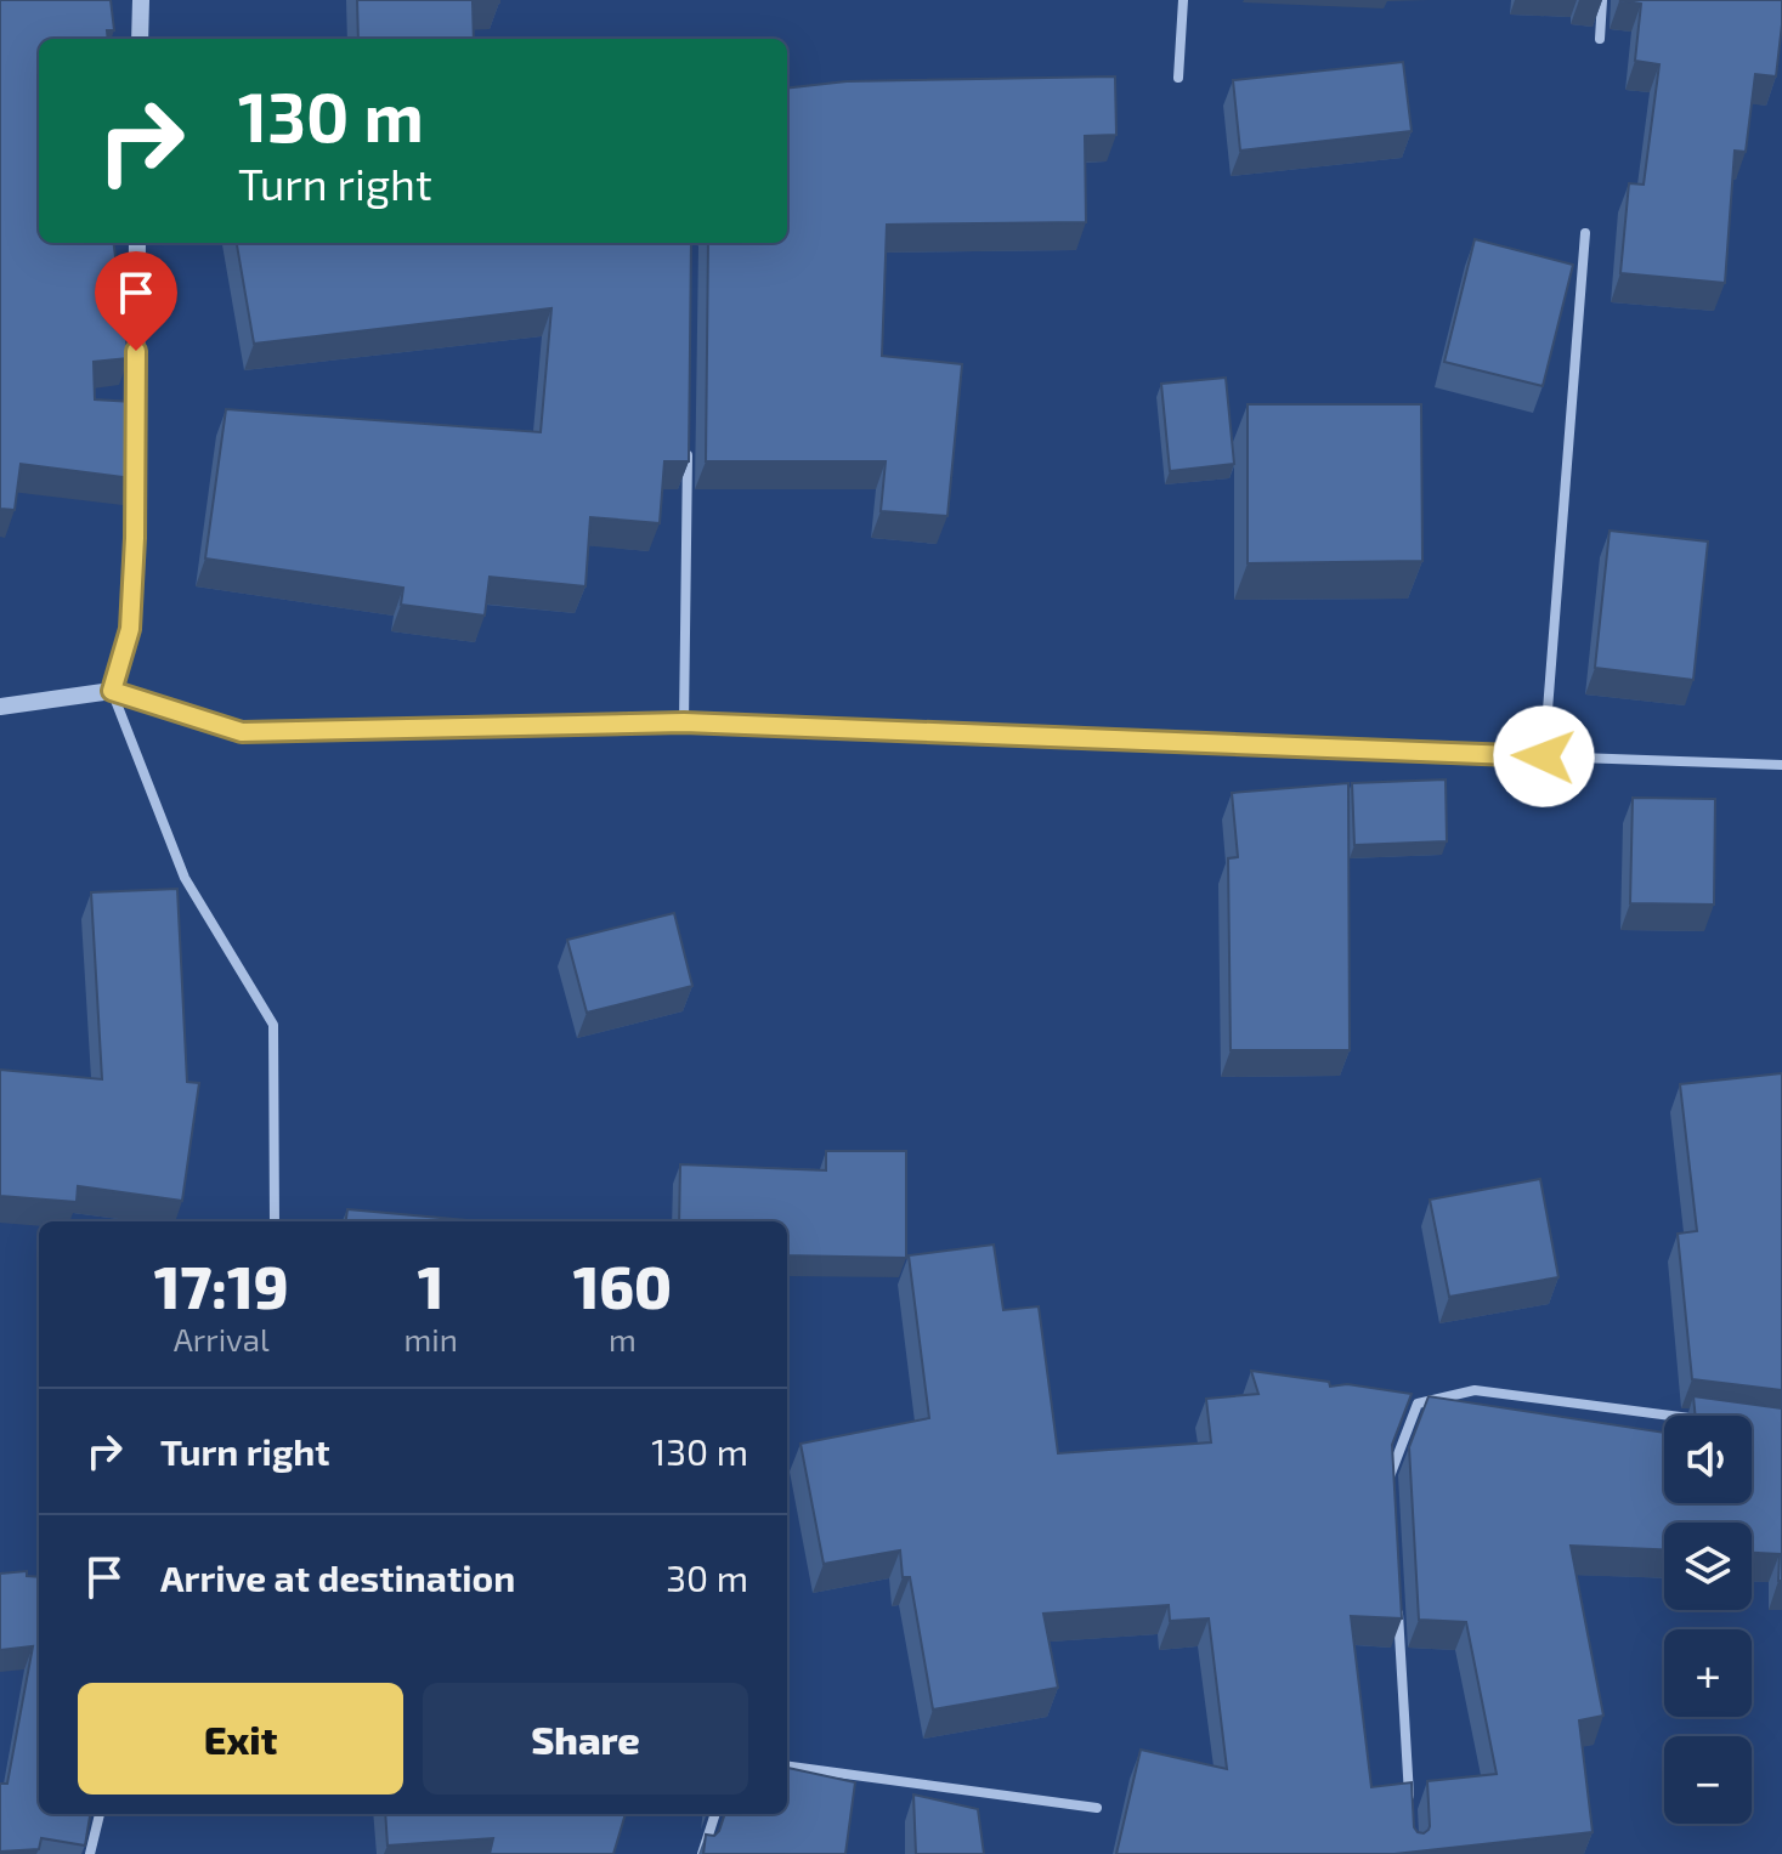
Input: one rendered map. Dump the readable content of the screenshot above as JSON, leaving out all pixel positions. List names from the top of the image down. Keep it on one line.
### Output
{"page":{"turn":["130 m","Turn right"],"eta":["17:19","Arrival","1","min","160","m"],"list":[{"name":"Turn right","value":"130 m"},{"name":"Arrive at destination","value":"30 m"}],"map_buttons":["+","−"],"buttons":["Exit","Share"]}}
